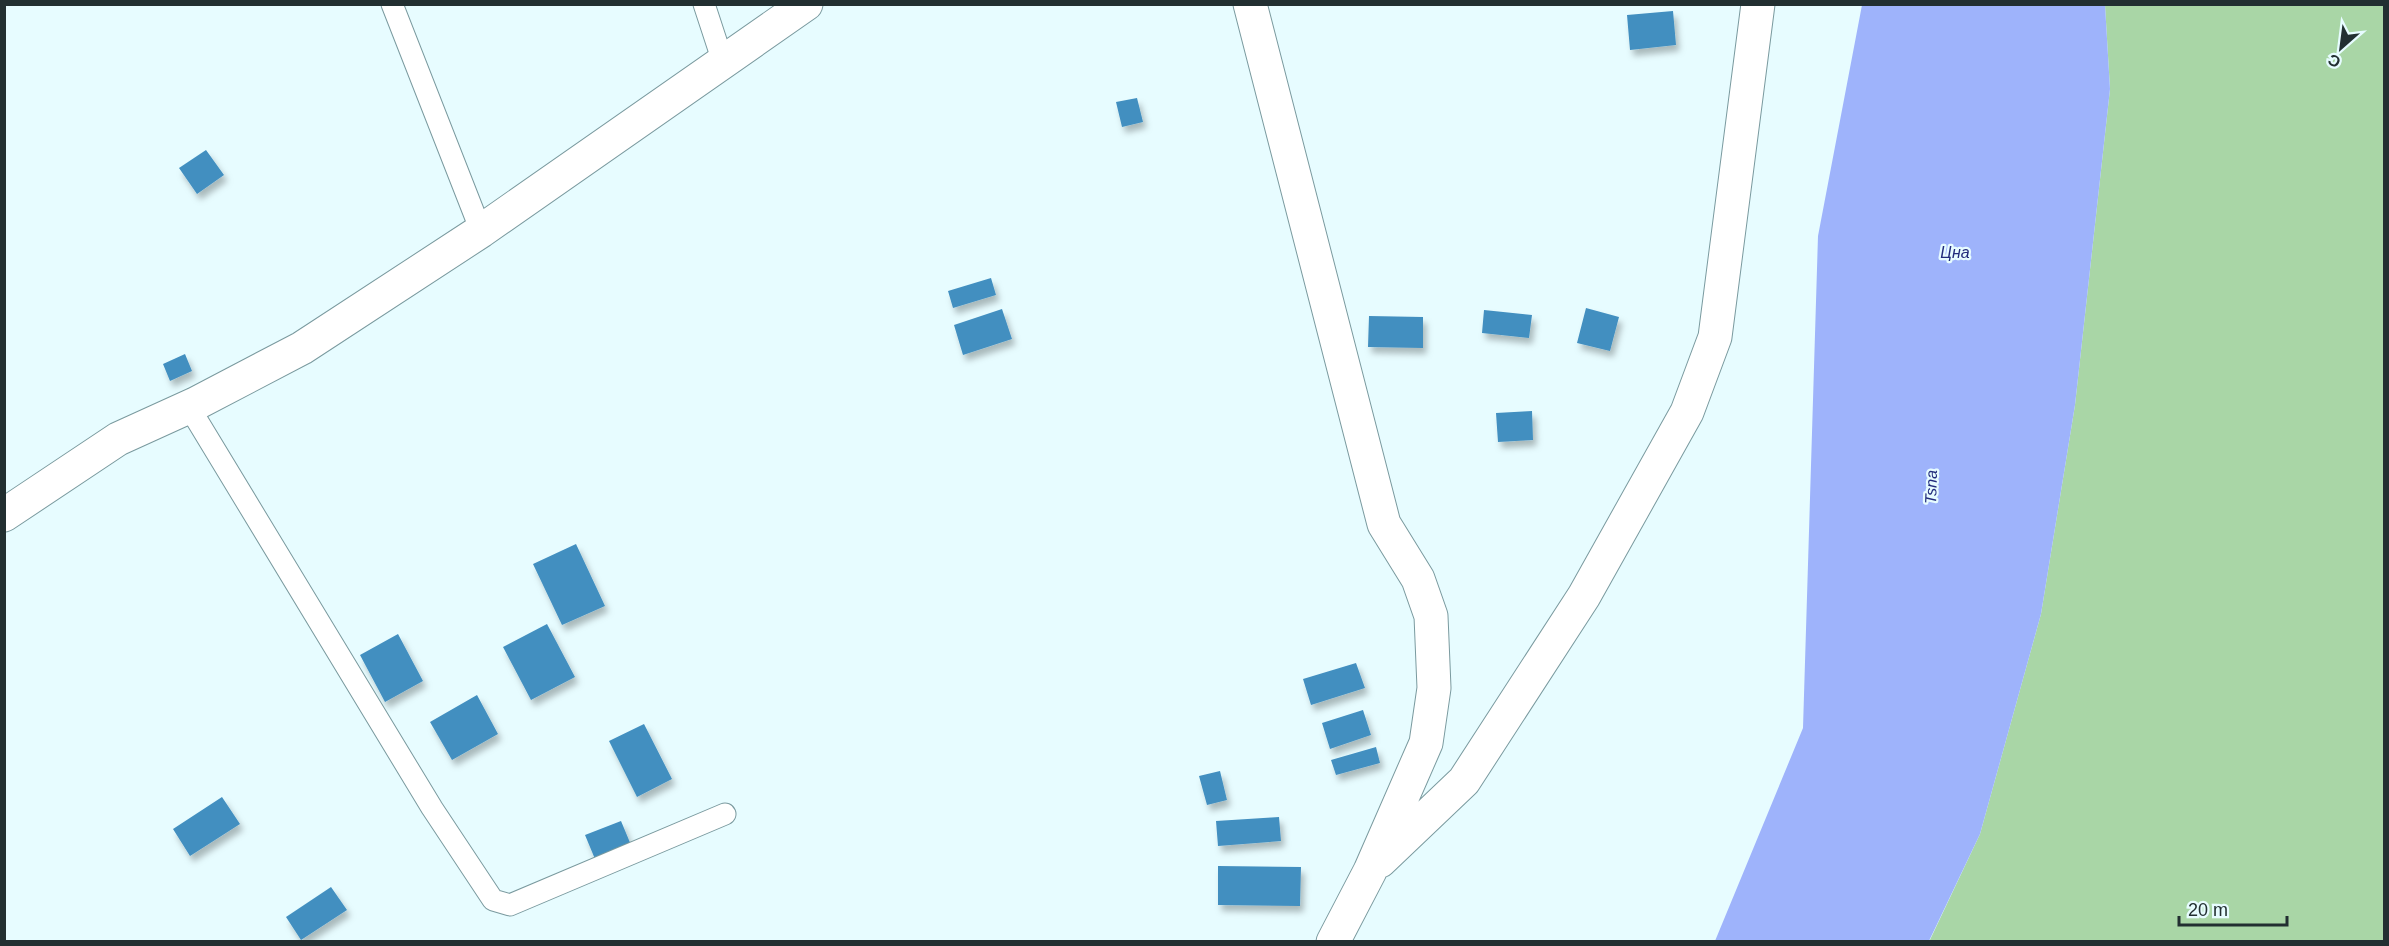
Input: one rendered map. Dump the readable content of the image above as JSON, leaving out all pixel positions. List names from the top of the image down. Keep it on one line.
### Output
{"water":["Цна","Tsna"],"scale_bar":"20 m","north":"bottom left"}
